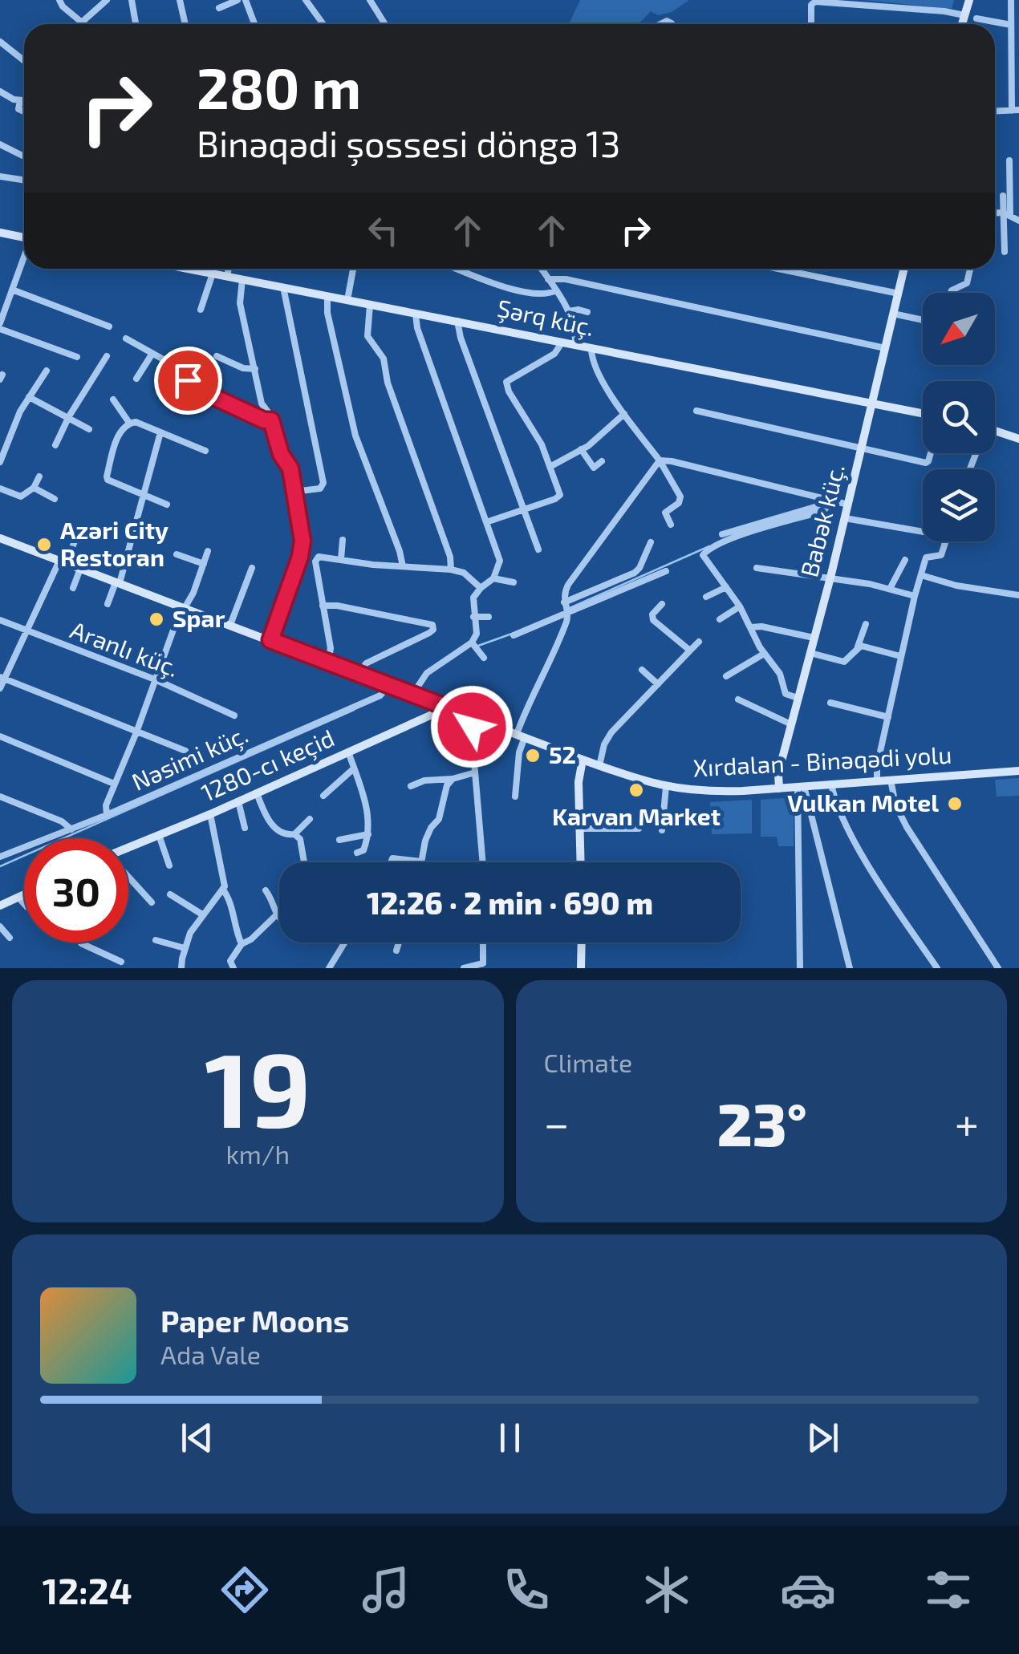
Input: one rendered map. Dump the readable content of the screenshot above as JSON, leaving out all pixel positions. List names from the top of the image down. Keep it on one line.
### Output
{"streets":{"main road":["Şərq küç.","Babək küç.","Xırdalan - Binəqədi yolu","1280-cı keçid"],"street":["Aranlı küç.","Nəsimi küç."]},"crossings":[["Şərq küç.","Babək küç."],["Babək küç.","Xırdalan - Binəqədi yolu"],["Nəsimi küç.","Xırdalan - Binəqədi yolu"],["Xırdalan - Binəqədi yolu","1280-cı keçid"]],"places":["Azəri City Restoran","Spar","52","Karvan Market","Vulkan Motel"],"north":"bottom left","page":{"turn":["280 m","Binəqədi şossesi döngə 13"],"limit":"30","trip":"12:26 · 2 min · 690 m","tile":[["19","km/h"],"Climate"],"heat":["−","23°","+"],"song":["Paper Moons","Ada Vale"],"tabs":"12:24"}}
